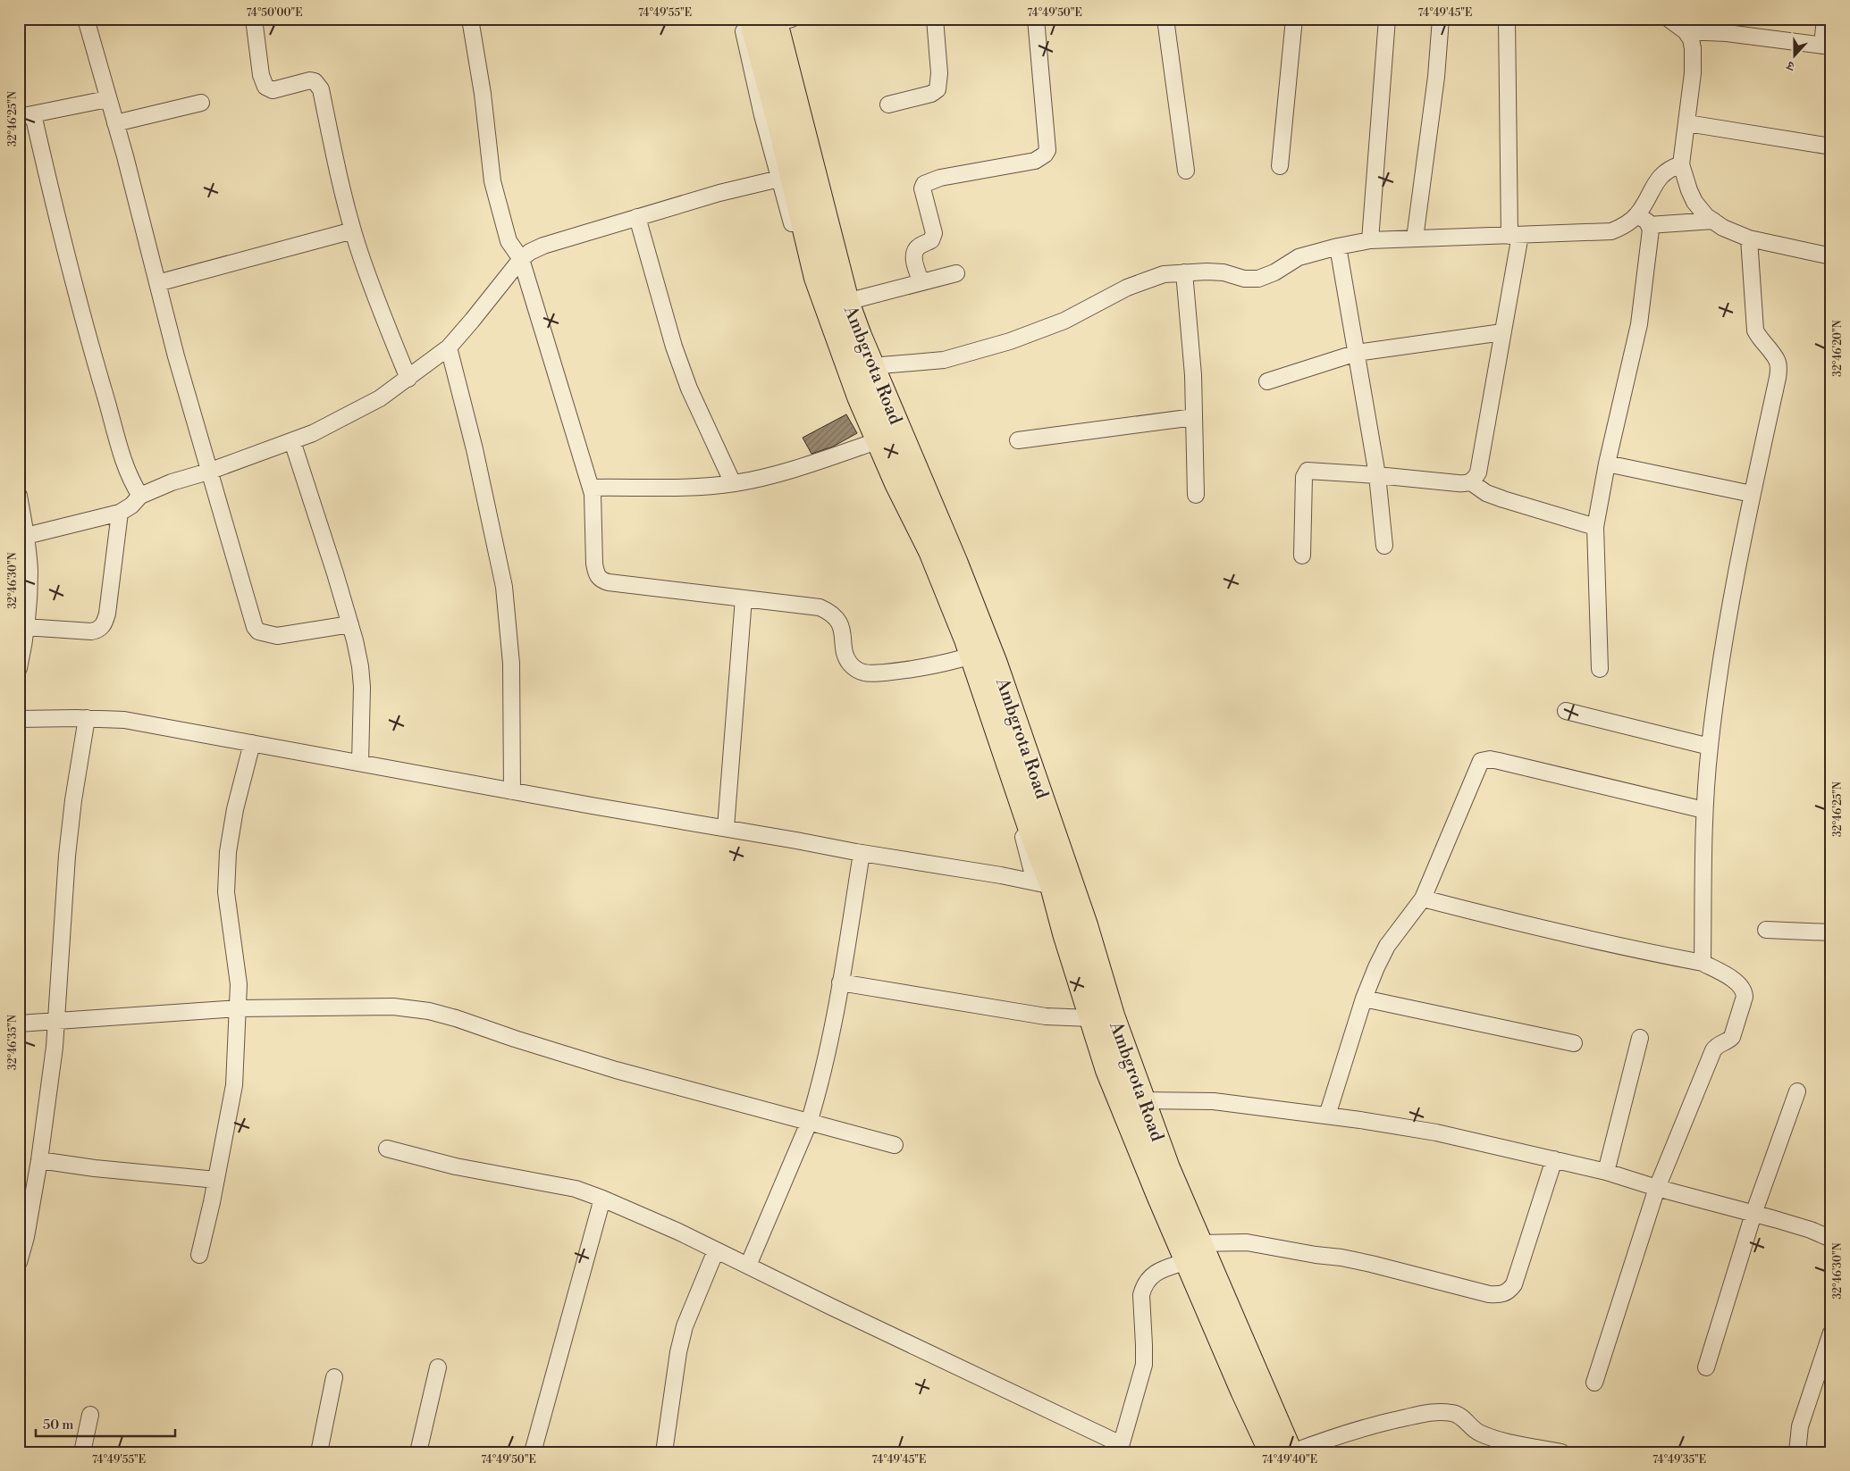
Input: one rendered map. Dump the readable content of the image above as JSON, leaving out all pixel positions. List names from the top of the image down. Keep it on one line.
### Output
{"streets":{"main road":["Ambgrota Road"]},"scale_bar":"50 m","north":"bottom","coordinates":["74°50'00\"E","74°49'55\"E","74°49'50\"E","74°49'45\"E","32°46'25\"N","32°46'20\"N","32°46'30\"N","32°46'35\"N","74°49'40\"E","74°49'35\"E"]}
